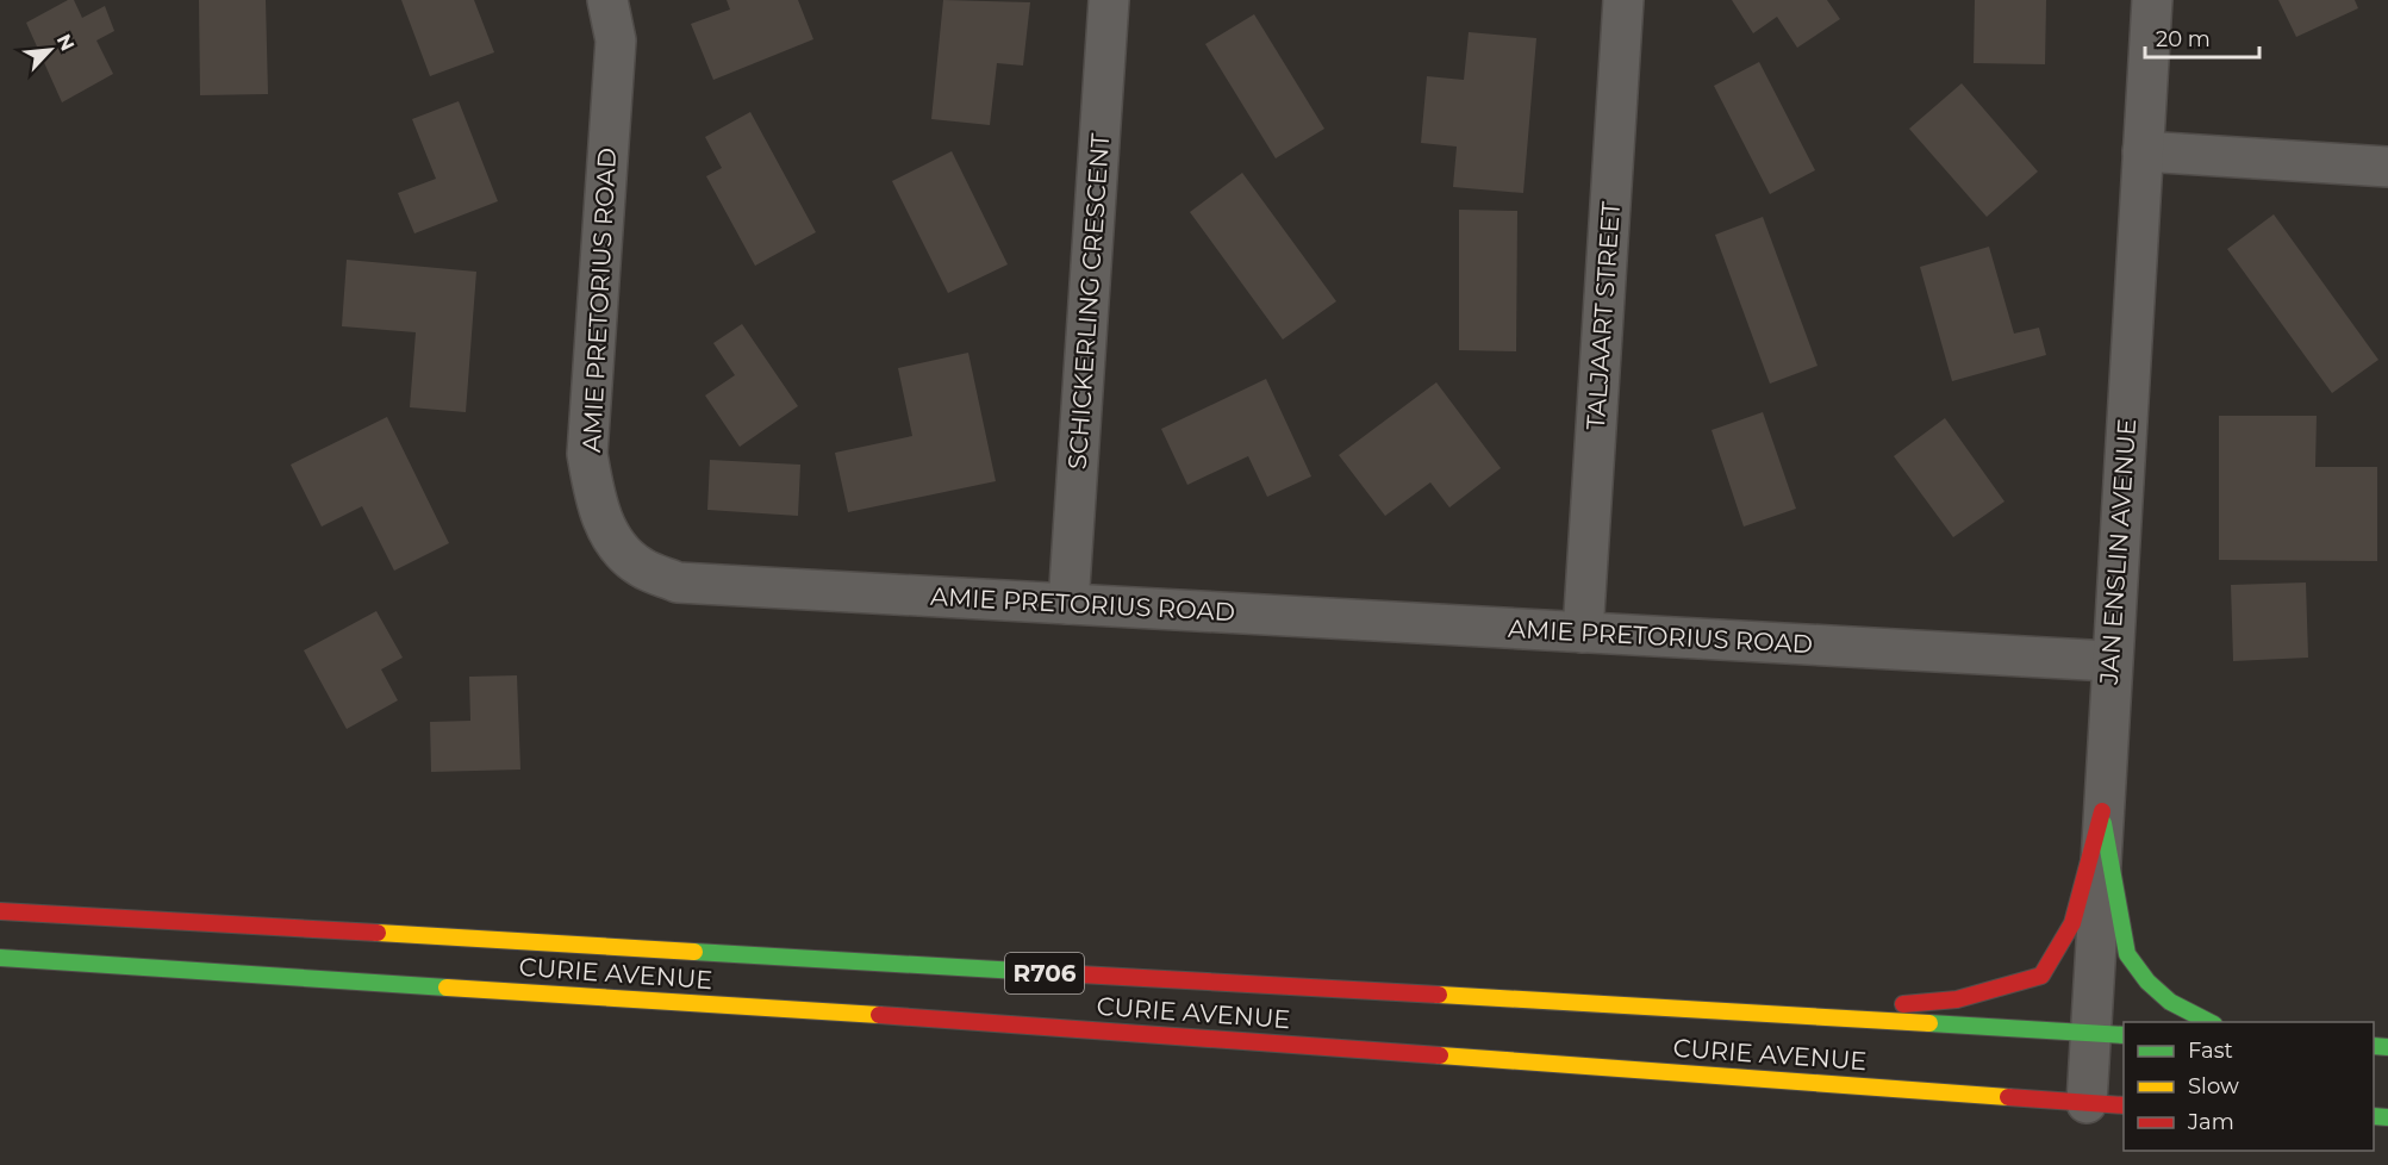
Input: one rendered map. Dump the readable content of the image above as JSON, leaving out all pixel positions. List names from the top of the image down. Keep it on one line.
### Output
{"streets":{"main road":["CURIE AVENUE","R706"],"street":["AMIE PRETORIUS ROAD","SCHICKERLING CRESCENT","TALJAART STREET","JAN ENSLIN AVENUE"]},"crossings":[["AMIE PRETORIUS ROAD","SCHICKERLING CRESCENT"],["AMIE PRETORIUS ROAD","TALJAART STREET"],["AMIE PRETORIUS ROAD","JAN ENSLIN AVENUE"],["JAN ENSLIN AVENUE","CURIE AVENUE"]],"legend":["Fast","Slow","Jam"],"scale_bar":"20 m","north":"top right"}
